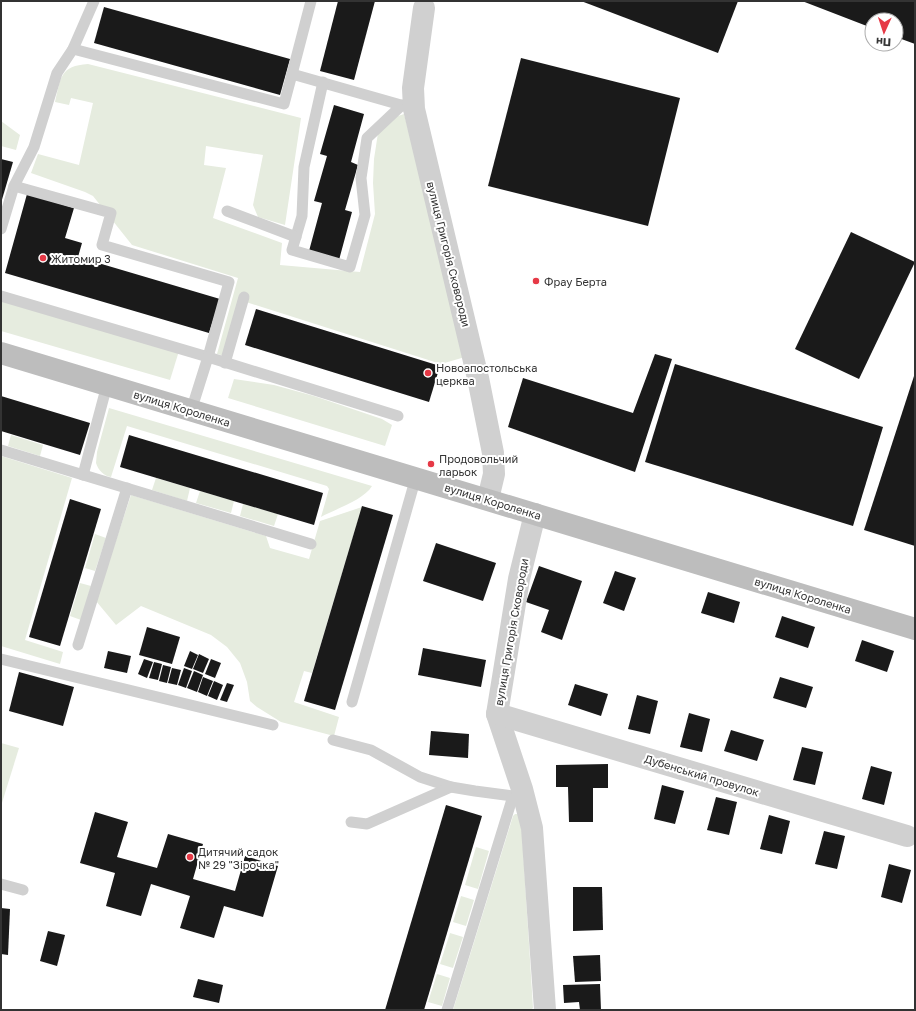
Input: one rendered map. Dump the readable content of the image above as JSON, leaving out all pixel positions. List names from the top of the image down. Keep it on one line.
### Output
{"streets":{"street":["вулиця Григорія Сковороди","вулиця Короленка","Дубенський провулок"]},"crossings":[["вулиця Григорія Сковороди","вулиця Короленка"],["вулиця Григорія Сковороди","Дубенський провулок"]],"places":["Житомир 3","Фрау Берта","Новоапостольська церква","Продовольчий ларьок","Дитячий садок № 29 \"Зірочка\""],"north":"bottom"}
